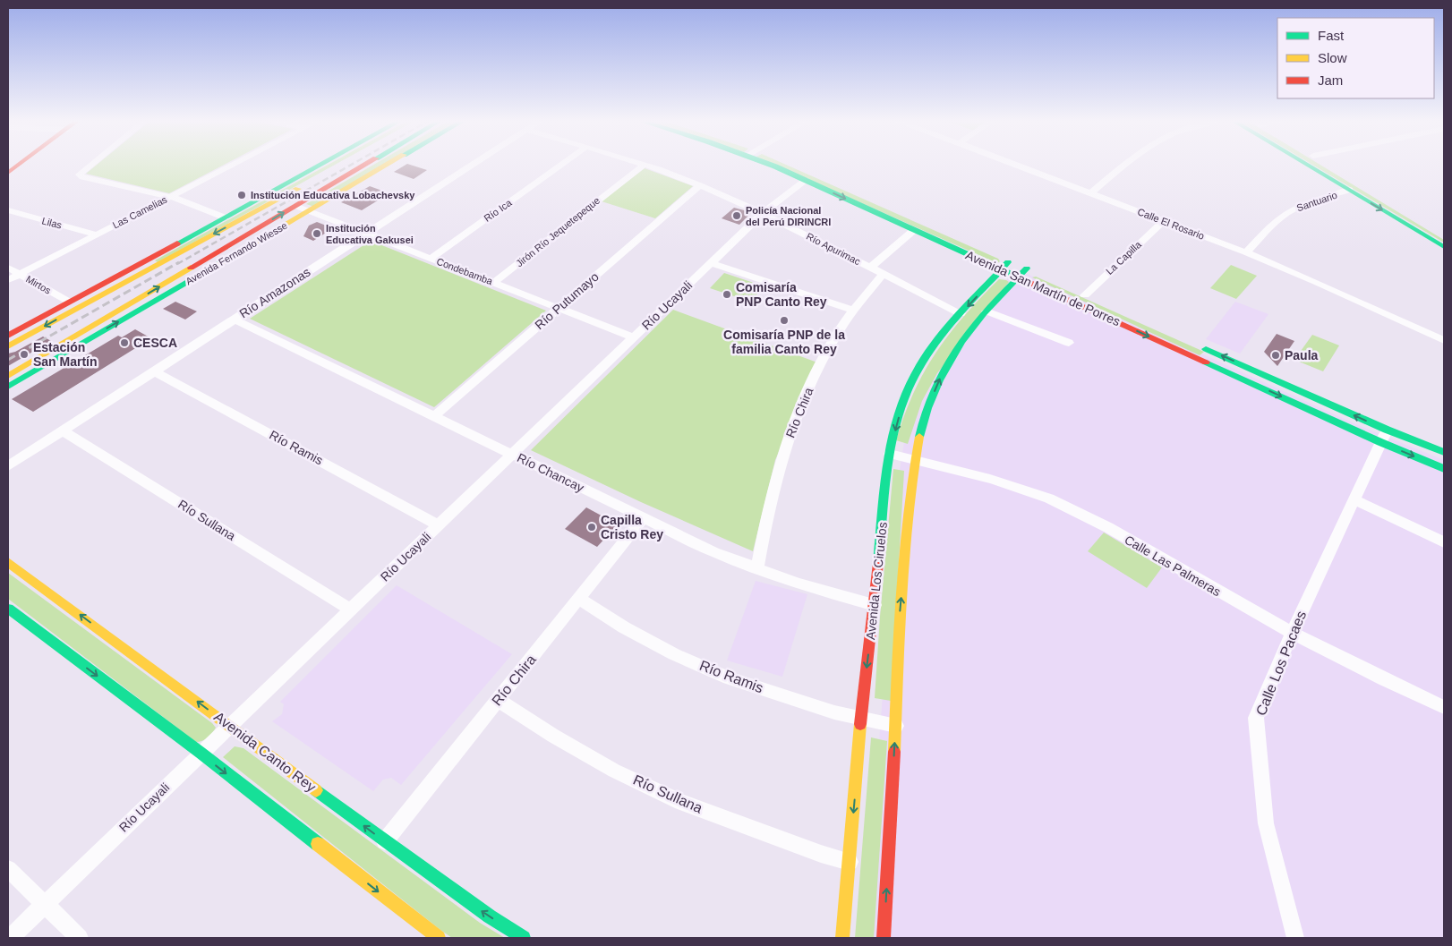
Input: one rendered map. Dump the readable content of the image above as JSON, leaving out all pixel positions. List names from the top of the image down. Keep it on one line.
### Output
{"streets":{"main road":["Avenida Fernando Wiesse","Avenida San Martín de Porres","Avenida Los Ciruelos","Avenida Canto Rey"],"street":["Santuario","Río Ica","Las Camelias","Lilas","Calle El Rosario","Jirón Río Jequetepeque","Río Apurimac","La Capilla","Condebamba","Mirtos","Río Amazonas","Río Putumayo","Río Ucayali","Río Chira","Río Ramis","Río Chancay","Río Sullana","Calle Las Palmeras","Calle Los Pacaes"]},"crossings":[["Santuario","Calle El Rosario"],["Río Ica","Condebamba"],["Las Camelias","Lilas"],["Las Camelias","Mirtos"],["Calle El Rosario","La Capilla"],["Jirón Río Jequetepeque","Río Apurimac"],["Jirón Río Jequetepeque","Condebamba"],["Río Apurimac","Río Putumayo"],["Río Apurimac","Río Ucayali"],["Río Apurimac","Río Chira"],["Río Apurimac","Avenida Los Ciruelos"],["Avenida Fernando Wiesse","Condebamba"],["Condebamba","Río Amazonas"],["Condebamba","Río Putumayo"],["Condebamba","Río Ucayali"],["Avenida San Martín de Porres","Río Ucayali"],["Avenida San Martín de Porres","Avenida Los Ciruelos"],["Avenida San Martín de Porres","Calle Los Pacaes"],["Río Amazonas","Río Ramis"],["Río Amazonas","Río Chancay"],["Río Amazonas","Río Sullana"],["Río Putumayo","Río Chancay"],["Río Ucayali","Río Ramis"],["Río Ucayali","Río Chancay"],["Río Ucayali","Río Sullana"],["Río Ucayali","Avenida Canto Rey"],["Río Chira","Río Ramis"],["Río Chira","Río Chancay"],["Río Chira","Río Sullana"],["Río Chira","Avenida Canto Rey"],["Río Ramis","Avenida Los Ciruelos"],["Río Chancay","Avenida Los Ciruelos"],["Río Sullana","Avenida Los Ciruelos"],["Calle Las Palmeras","Avenida Los Ciruelos"],["Calle Las Palmeras","Calle Los Pacaes"]],"places":["Institución Educativa Lobachevsky","Policía Nacional del Perú DIRINCRI","Institución Educativa Gakusei","Comisaría PNP Canto Rey","Comisaría PNP de la familia Canto Rey","CESCA","Estación San Martín","Paula","Capilla Cristo Rey"],"legend":["Fast","Slow","Jam"]}
